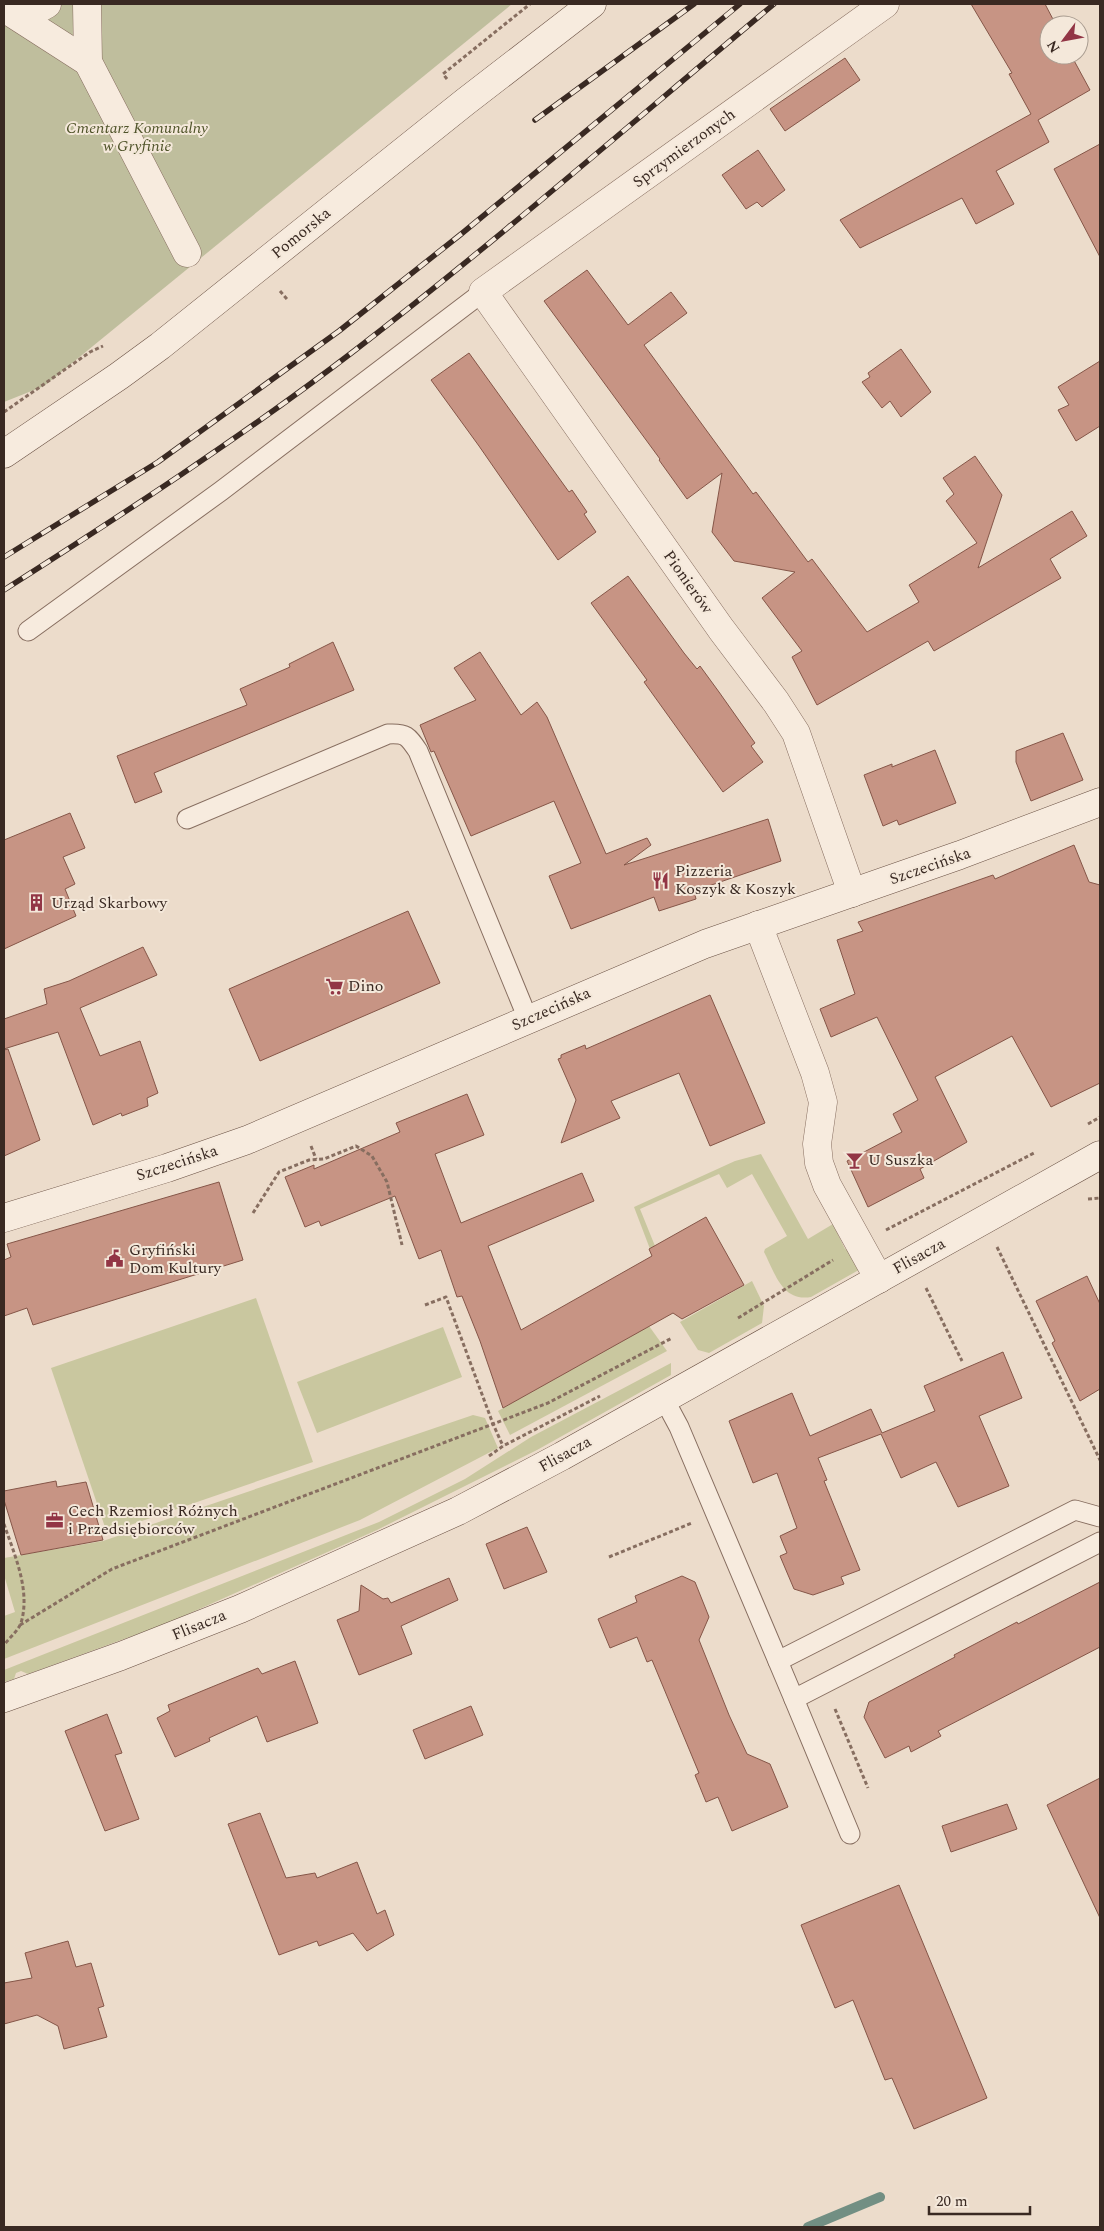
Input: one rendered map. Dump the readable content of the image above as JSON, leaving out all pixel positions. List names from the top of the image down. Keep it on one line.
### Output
{"streets":{"street":["Sprzymierzonych","Pomorska","Pionierów","Szczecińska","Flisacza"]},"crossings":[["Sprzymierzonych","Pionierów"],["Pionierów","Szczecińska"]],"parks":["Cmentarz Komunalny w Gryfinie"],"places":{"restaurant":["Pizzeria Koszyk & Koszyk"],"building":["Urząd Skarbowy"],"supermarket":["Dino"],"bar":["U Suszka"],"public building":["Gryfiński Dom Kultury"],"office":["Cech Rzemiosł Różnych i Przedsiębiorców"]},"scale_bar":"20 m","north":"bottom left"}
